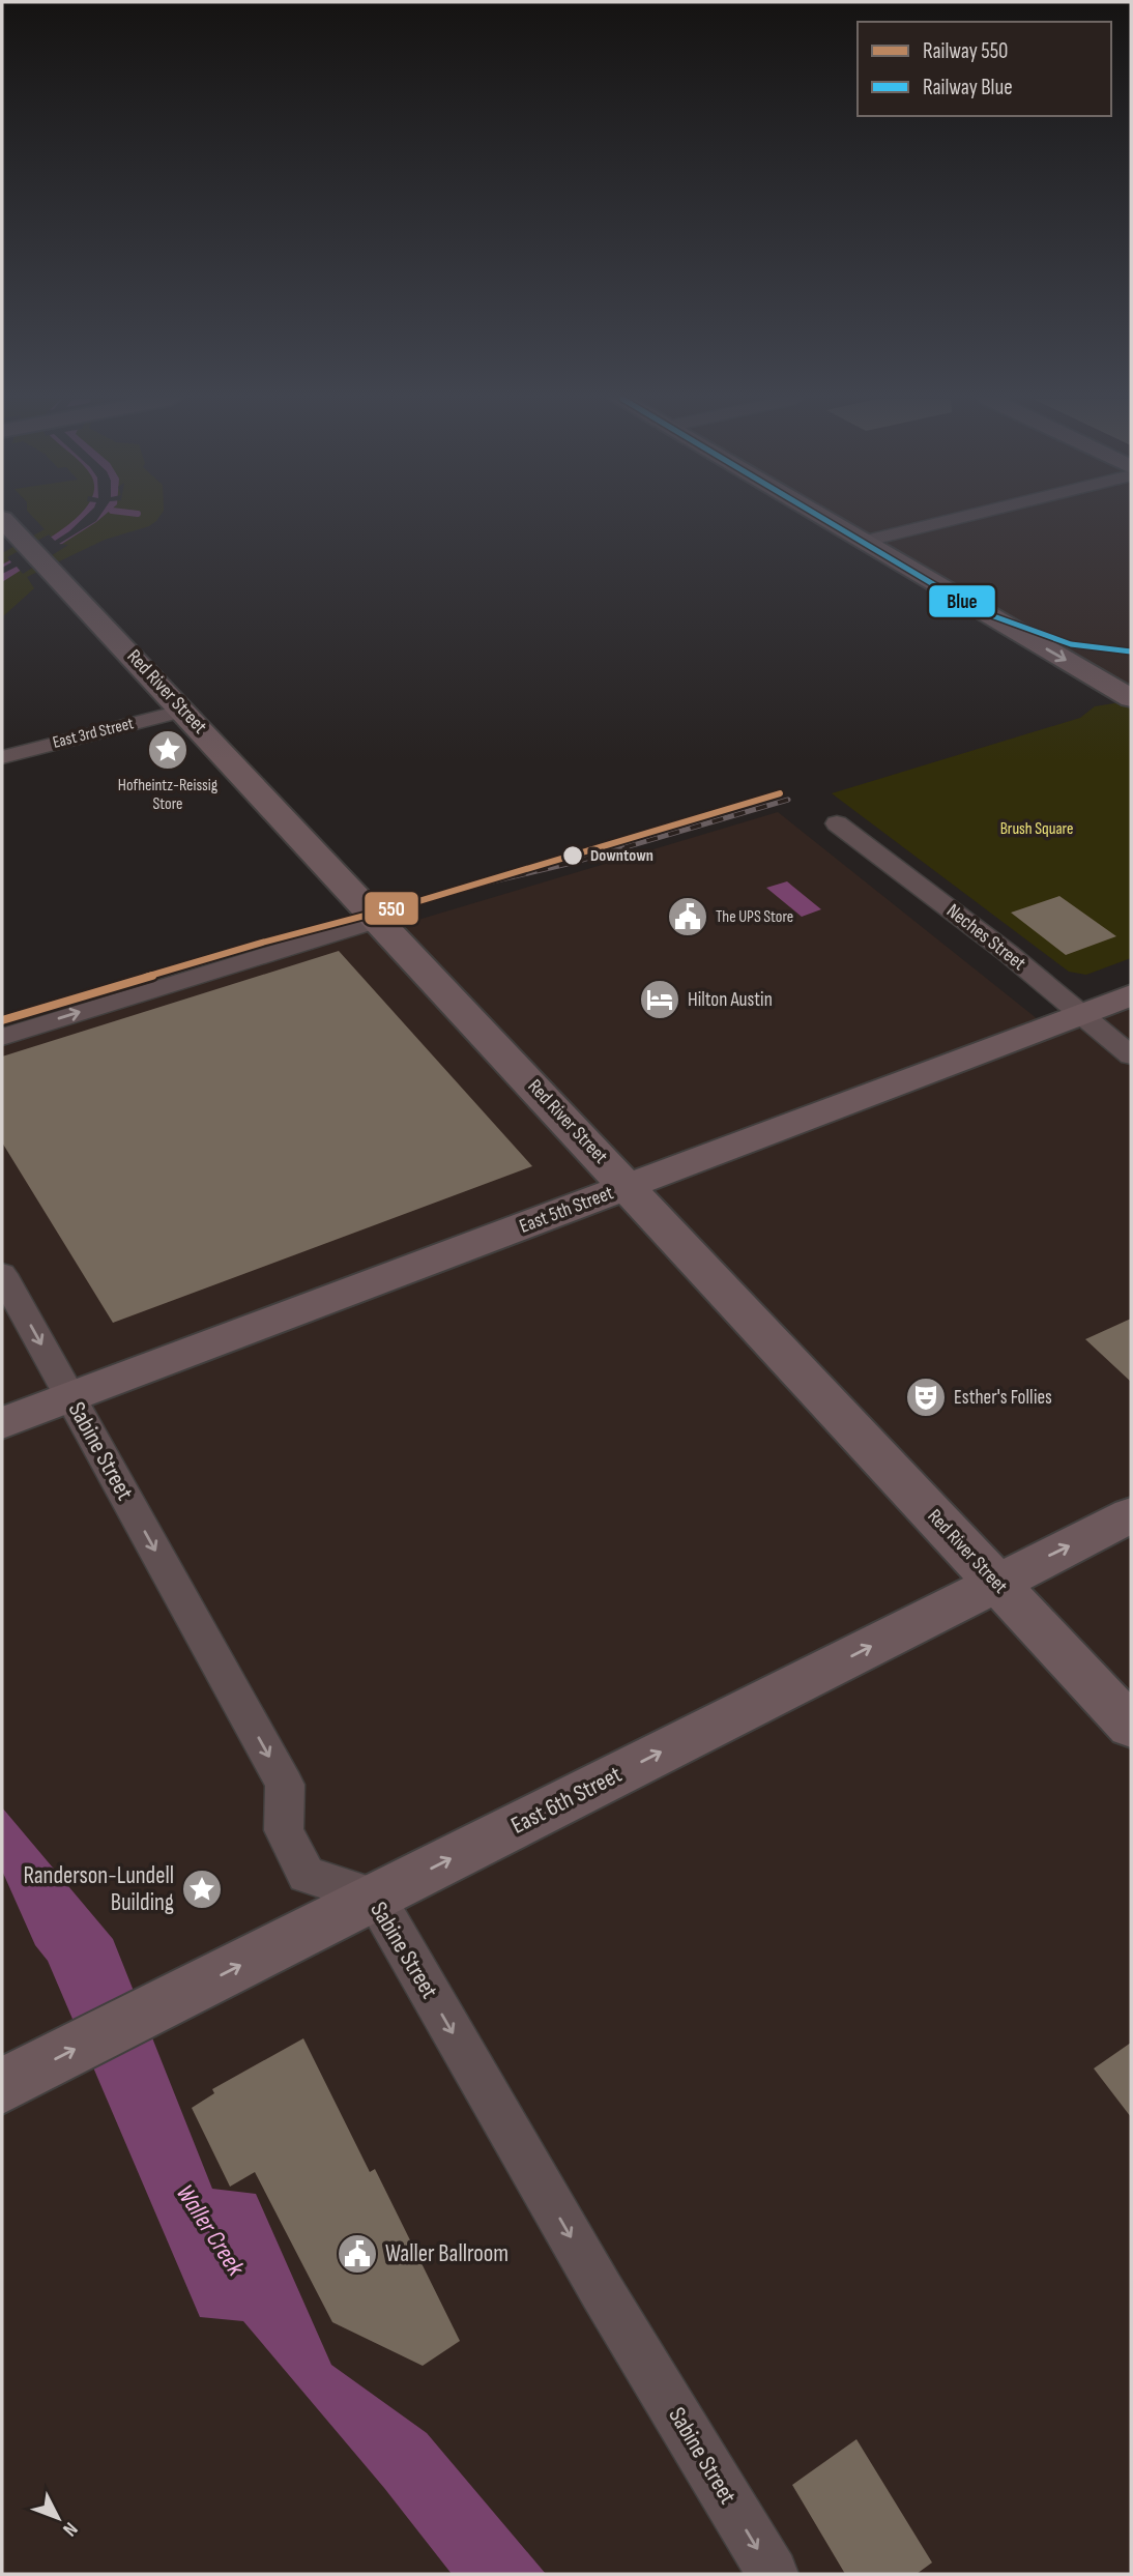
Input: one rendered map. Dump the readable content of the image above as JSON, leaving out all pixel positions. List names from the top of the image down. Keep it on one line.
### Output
{"streets":{"main road":["Red River Street","East 5th Street","East 6th Street"],"street":["East 3rd Street","Neches Street","Sabine Street"]},"crossings":[["Red River Street","East 3rd Street"],["Red River Street","East 5th Street"],["Red River Street","East 6th Street"],["Neches Street","East 5th Street"],["East 5th Street","Sabine Street"],["Sabine Street","East 6th Street"]],"one_way":["Sabine Street","East 6th Street"],"water":["Waller Creek"],"parks":["Brush Square"],"places":{"place":["Hofheintz-Reissig Store","Randerson-Lundell Building"],"other":["Downtown"],"public building":["The UPS Store","Waller Ballroom"],"hotel":["Hilton Austin"],"theatre":["Esther's Follies"]},"lines":["rail line Blue","rail line 550"],"legend":["Railway 550","Railway Blue"],"north":"bottom right"}
